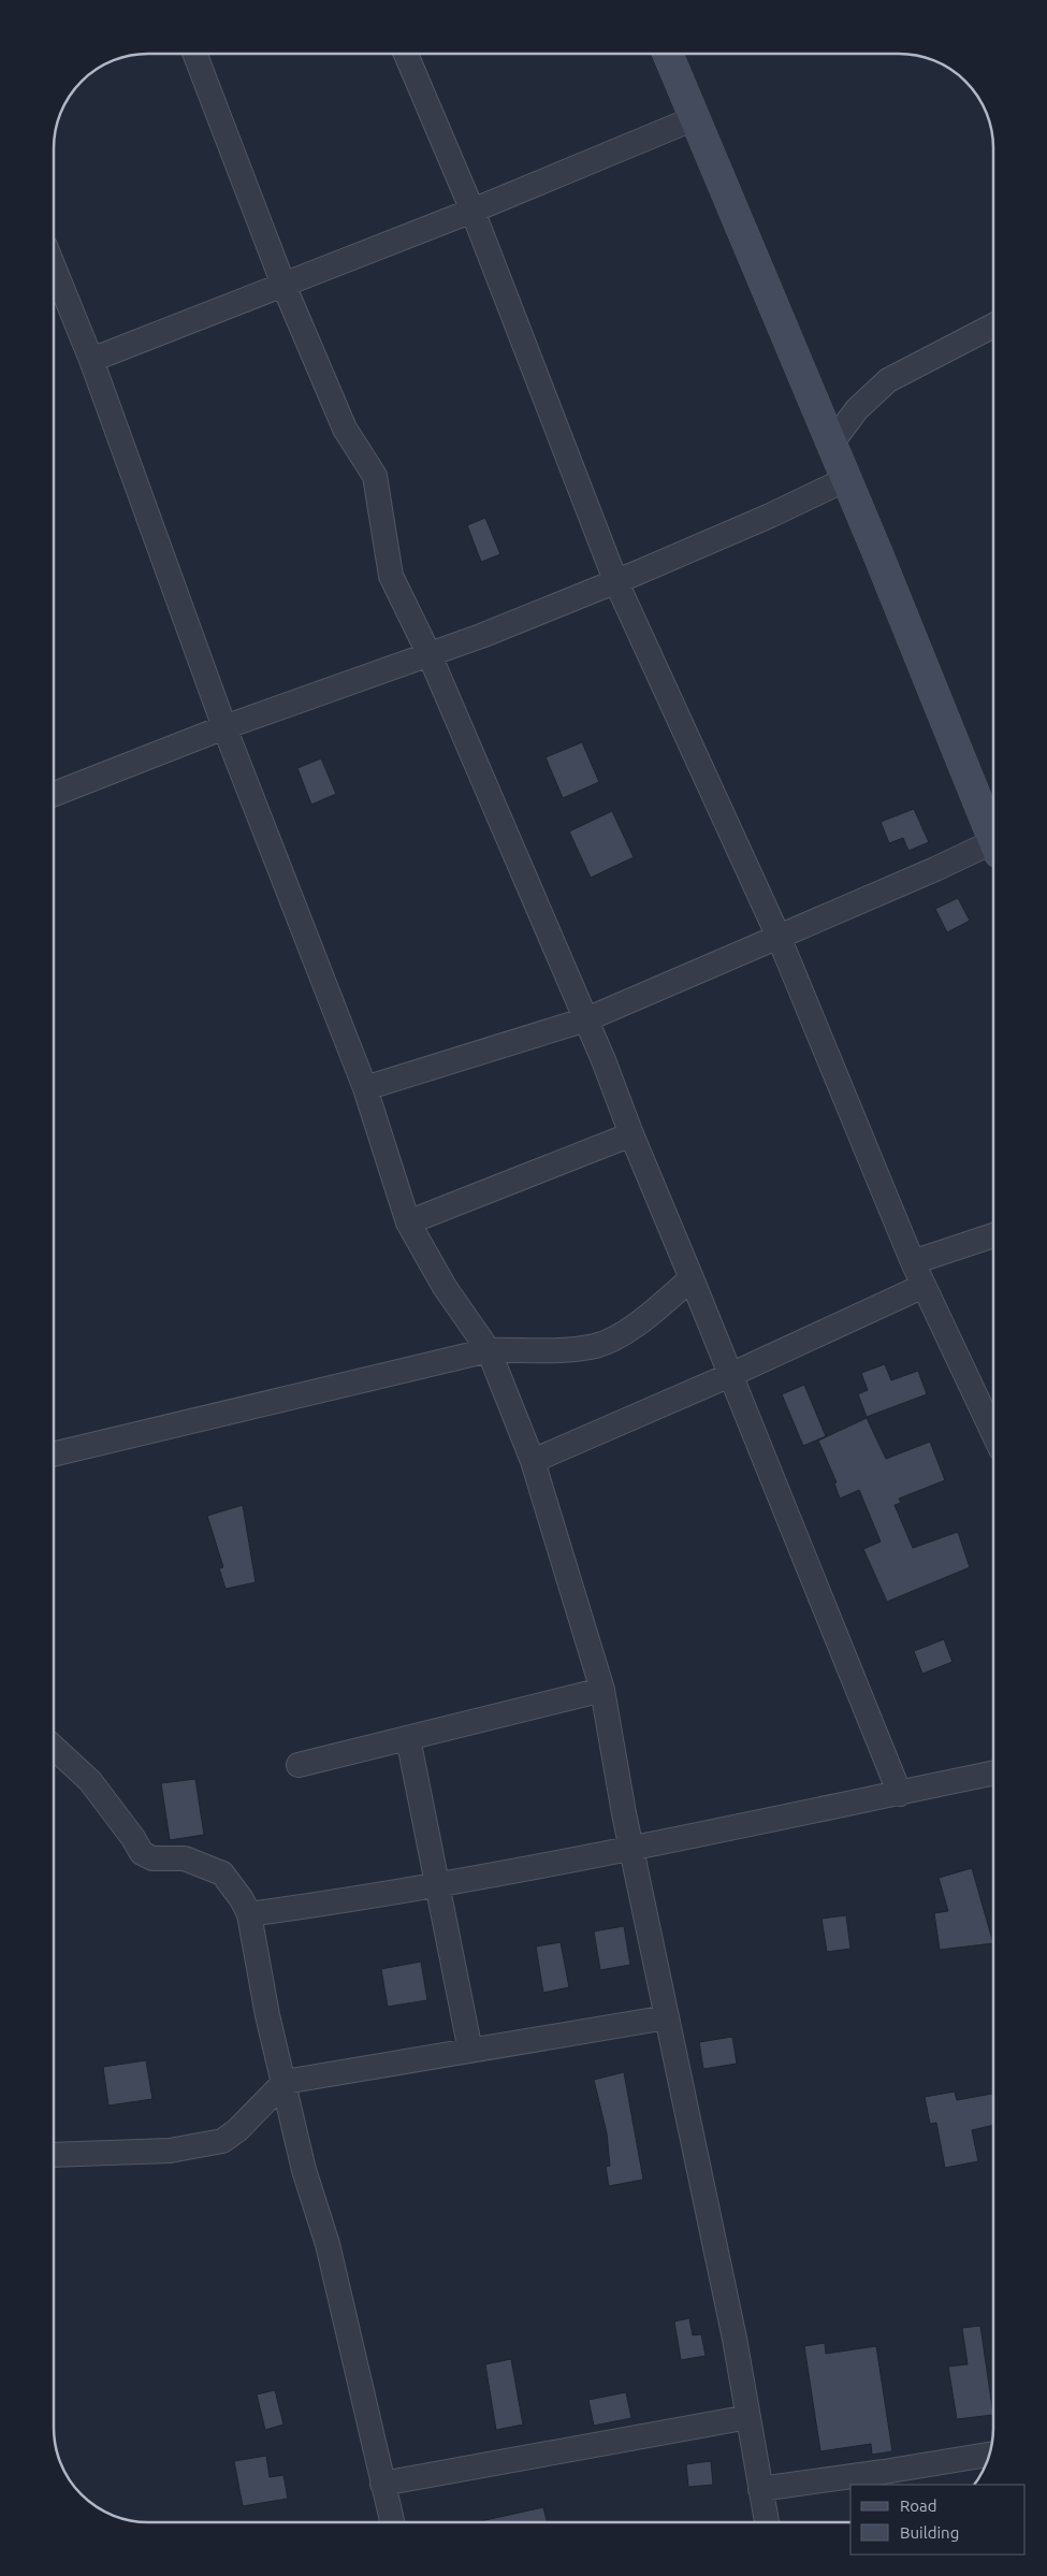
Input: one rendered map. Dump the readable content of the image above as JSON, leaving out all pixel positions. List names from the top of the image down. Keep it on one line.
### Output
{"legend":["Road","Building"]}
